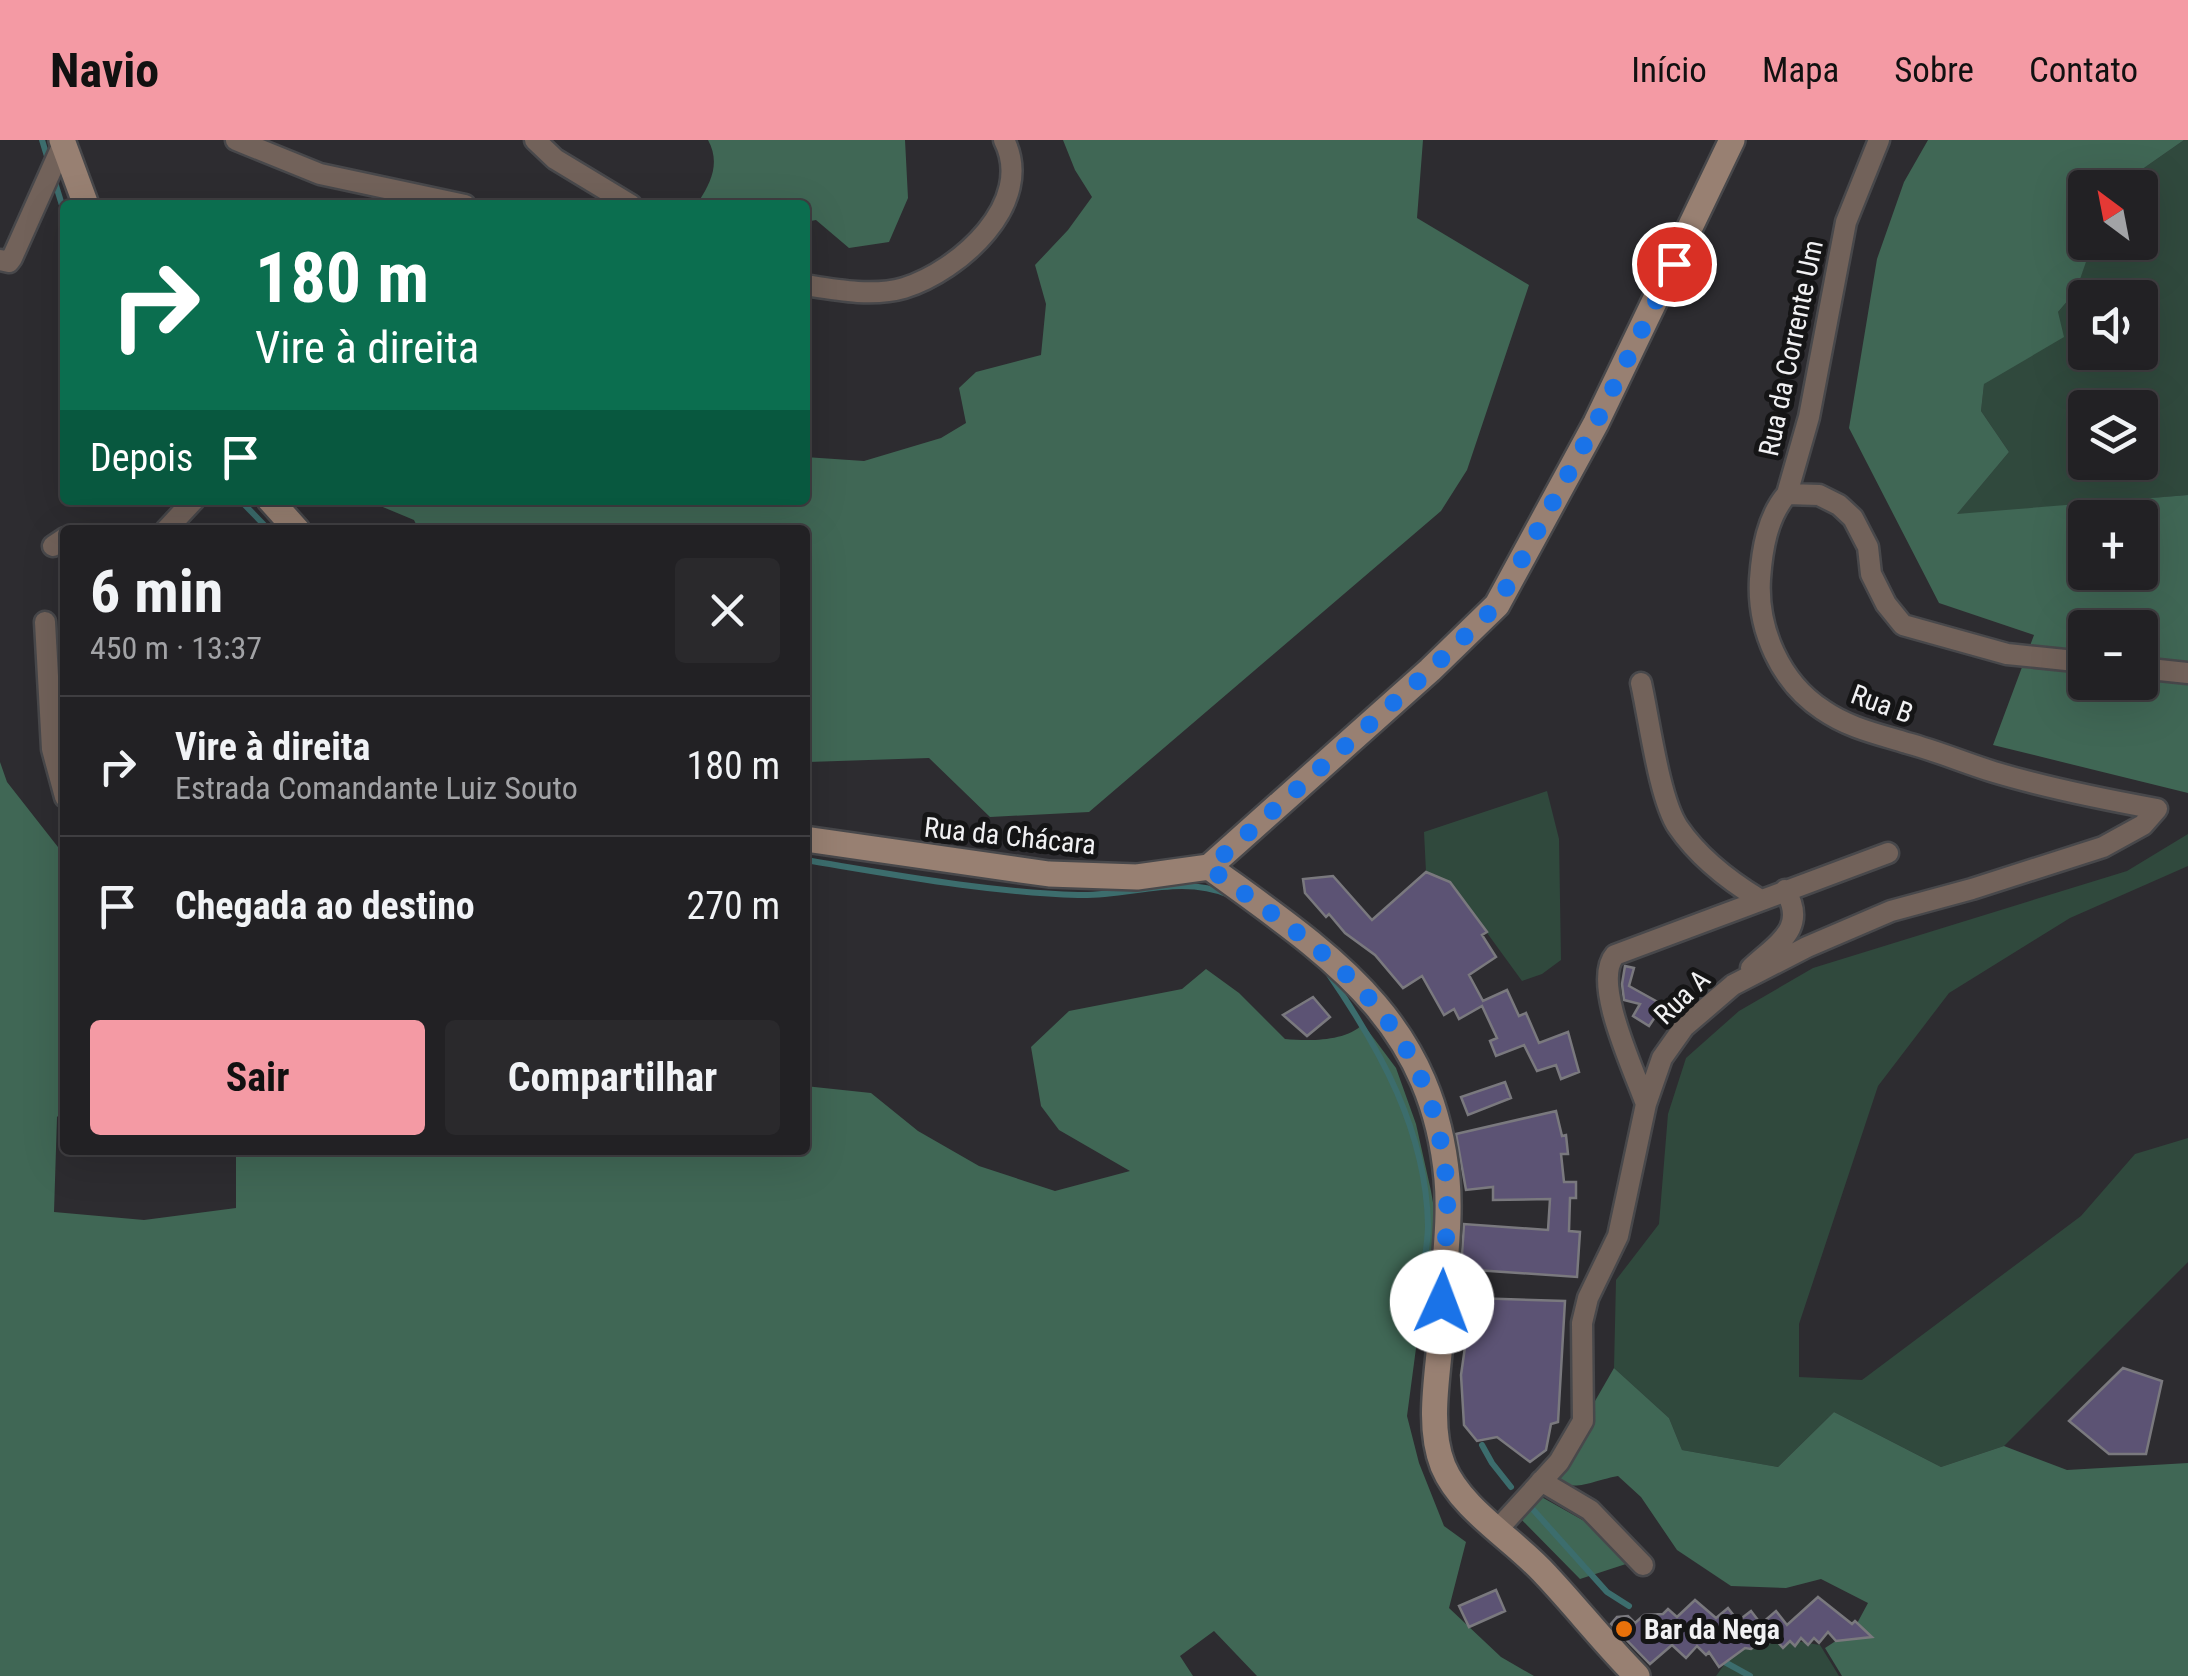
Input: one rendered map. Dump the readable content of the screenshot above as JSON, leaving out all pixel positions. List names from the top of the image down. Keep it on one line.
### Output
{"streets":{"street":["Rua da Corrente Um","Rua B","Rua da Chácara","Rua A"]},"crossings":[["Rua da Corrente Um","Rua B"],["Rua B","Rua A"]],"places":["Bar da Nega"],"north":"top left","page":{"header":"Navio","nav":["Início","Mapa","Sobre","Contato"],"map_buttons":["+","−"],"turn":["180 m","Vire à direita"],"then":"Depois","heading":["6 min","450 m · 13:37"],"list":[{"name":"Vire à direita","note":"Estrada Comandante Luiz Souto","value":"180 m"},{"name":"Chegada ao destino","value":"270 m"}],"buttons":["Sair","Compartilhar"]}}
